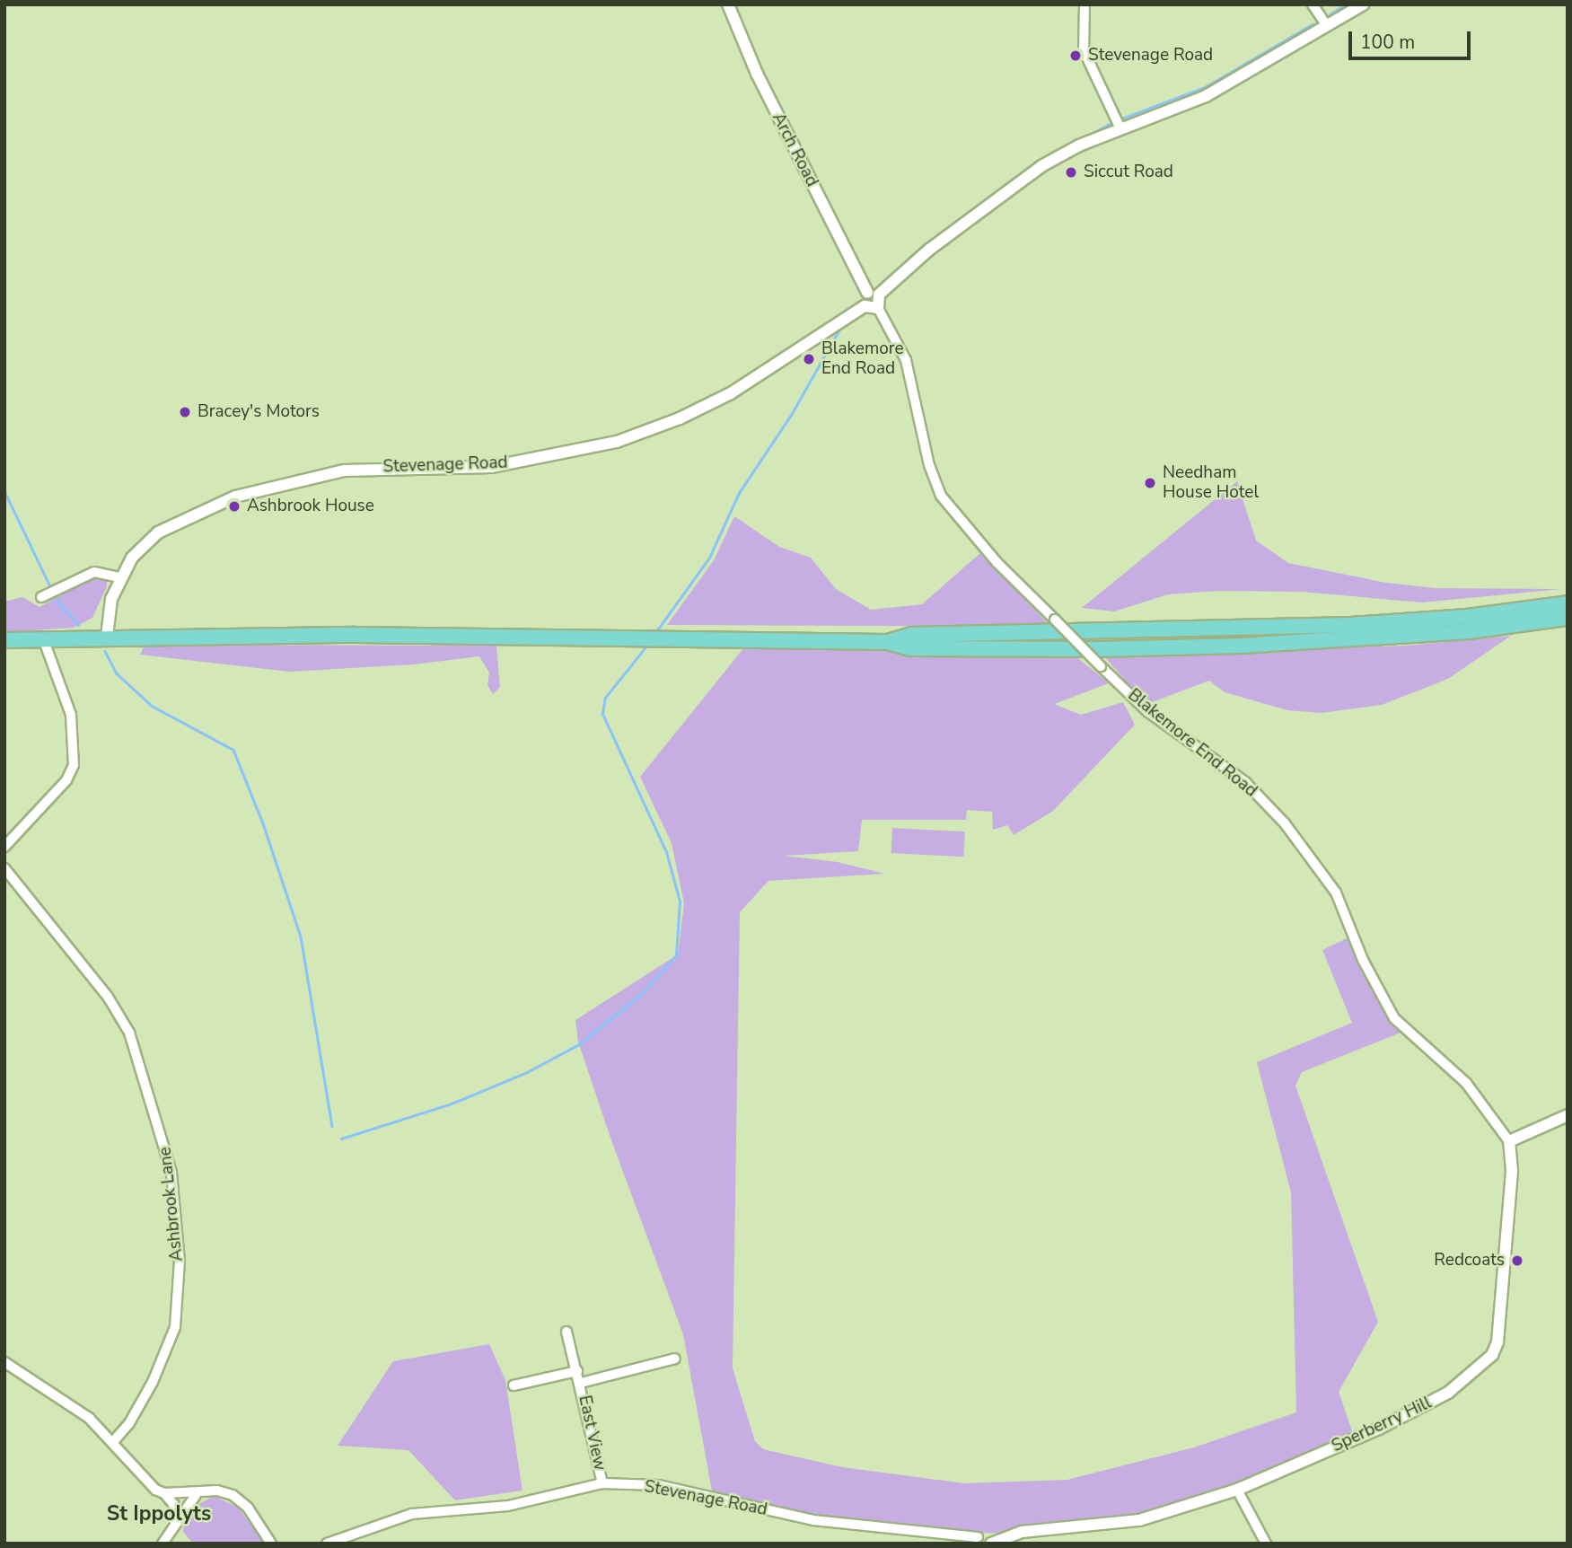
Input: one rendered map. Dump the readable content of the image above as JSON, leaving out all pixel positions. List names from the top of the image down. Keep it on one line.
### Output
{"streets":{"street":["Arch Road","Stevenage Road","Blakemore End Road","Ashbrook Lane","Sperberry Hill","East View"]},"crossings":[["Stevenage Road","East View"],["Blakemore End Road","Sperberry Hill"]],"districts":["St Ippolyts"],"places":["Stevenage Road","Siccut Road","Blakemore End Road","Bracey's Motors","Needham House Hotel","Ashbrook House","Redcoats"],"scale_bar":"100 m"}
